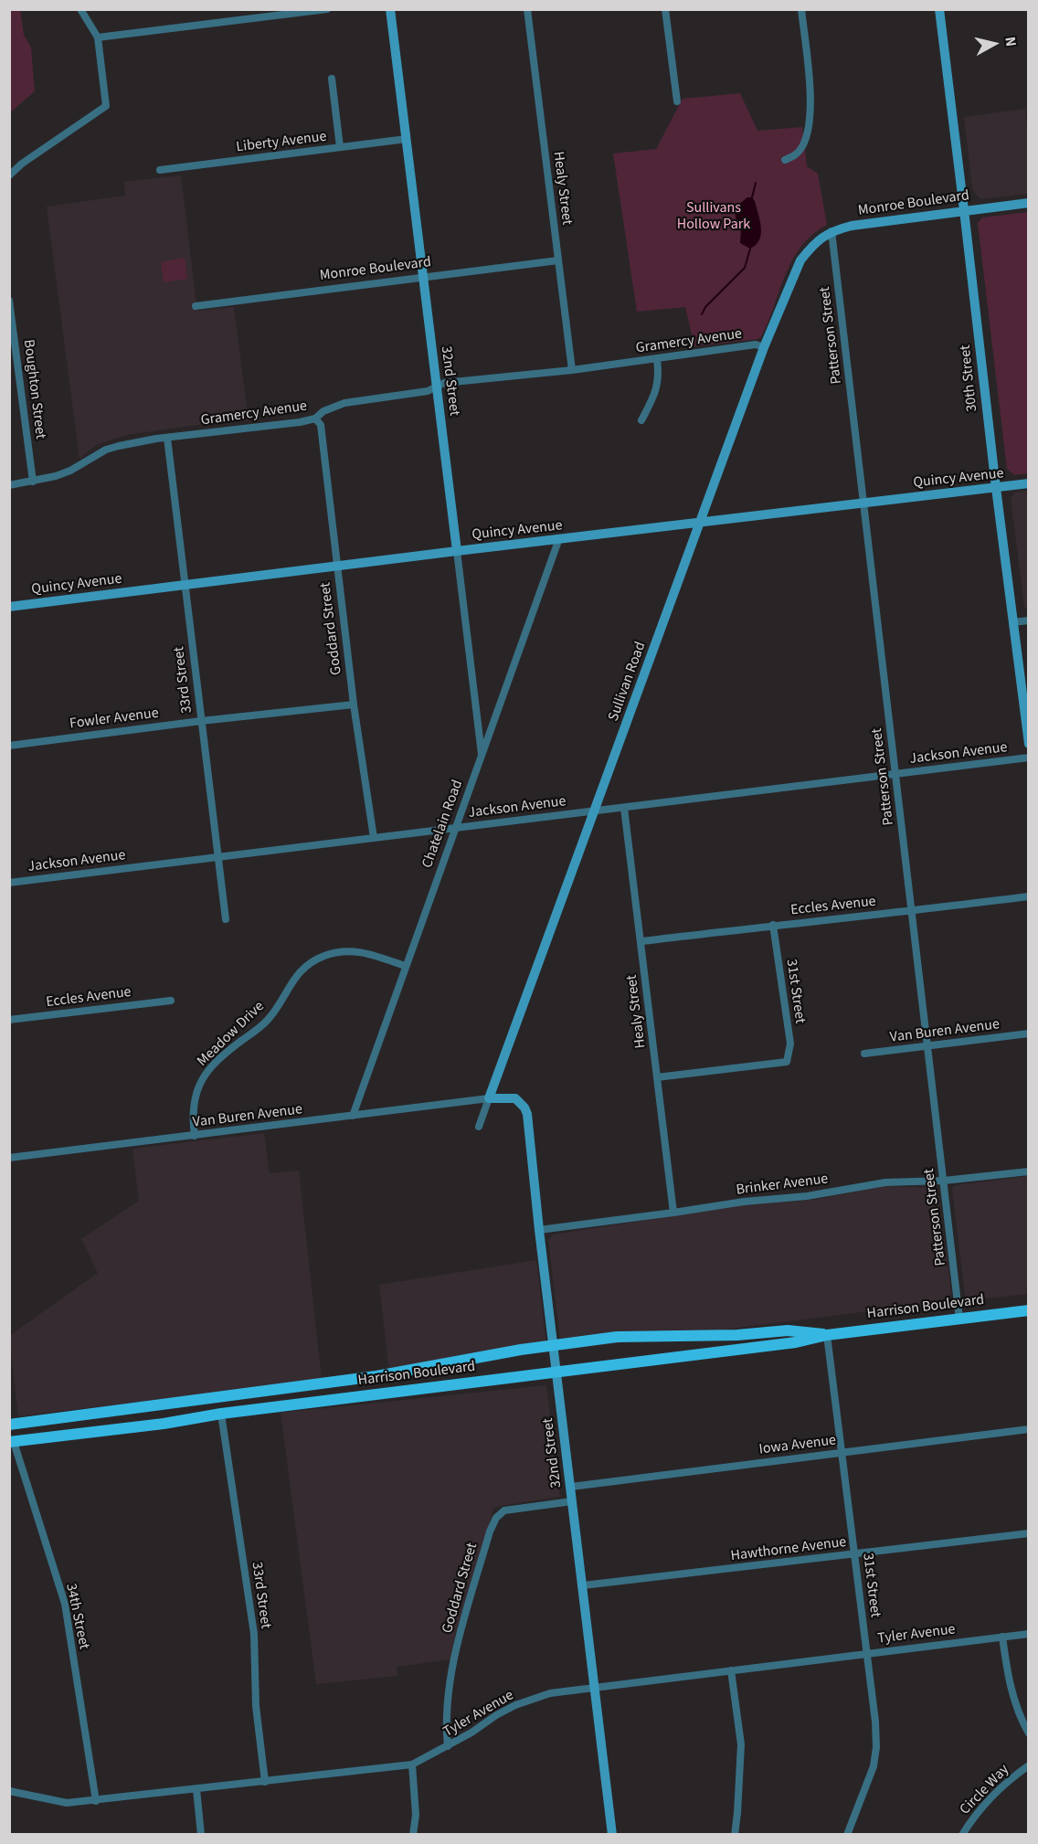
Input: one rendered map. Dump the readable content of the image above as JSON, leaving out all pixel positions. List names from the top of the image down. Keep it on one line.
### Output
{"streets":{"main road":["Harrison Boulevard"],"street":["Liberty Avenue","Healy Street","Monroe Boulevard","Patterson Street","Gramercy Avenue","30th Street","32nd Street","Boughton Street","Quincy Avenue","Goddard Street","33rd Street","Sullivan Road","Fowler Avenue","Jackson Avenue","Chatelain Road","Eccles Avenue","31st Street","Van Buren Avenue","Meadow Drive","Brinker Avenue","Iowa Avenue","Hawthorne Avenue","34th Street","Tyler Avenue","Circle Way"]},"crossings":[["Liberty Avenue","32nd Street"],["Healy Street","Monroe Boulevard"],["Healy Street","Gramercy Avenue"],["Healy Street","Jackson Avenue"],["Healy Street","Eccles Avenue"],["Healy Street","31st Street"],["Healy Street","Brinker Avenue"],["Monroe Boulevard","Patterson Street"],["Monroe Boulevard","30th Street"],["Monroe Boulevard","32nd Street"],["Monroe Boulevard","Sullivan Road"],["Patterson Street","Quincy Avenue"],["Patterson Street","Jackson Avenue"],["Patterson Street","Eccles Avenue"],["Patterson Street","Van Buren Avenue"],["Patterson Street","Brinker Avenue"],["Patterson Street","Harrison Boulevard"],["Gramercy Avenue","32nd Street"],["Gramercy Avenue","Boughton Street"],["Gramercy Avenue","Goddard Street"],["Gramercy Avenue","33rd Street"],["Gramercy Avenue","Sullivan Road"],["30th Street","Quincy Avenue"],["32nd Street","Quincy Avenue"],["32nd Street","Goddard Street"],["32nd Street","Sullivan Road"],["32nd Street","Chatelain Road"],["32nd Street","Van Buren Avenue"],["32nd Street","Brinker Avenue"],["32nd Street","Harrison Boulevard"],["32nd Street","Iowa Avenue"],["32nd Street","Hawthorne Avenue"],["32nd Street","Tyler Avenue"],["Quincy Avenue","Goddard Street"],["Quincy Avenue","33rd Street"],["Quincy Avenue","Sullivan Road"],["Quincy Avenue","Chatelain Road"],["Goddard Street","Fowler Avenue"],["Goddard Street","Jackson Avenue"],["Goddard Street","Tyler Avenue"],["33rd Street","Fowler Avenue"],["33rd Street","Jackson Avenue"],["33rd Street","Harrison Boulevard"],["33rd Street","Tyler Avenue"],["Sullivan Road","Jackson Avenue"],["Sullivan Road","Van Buren Avenue"],["Jackson Avenue","Chatelain Road"],["Chatelain Road","Van Buren Avenue"],["Chatelain Road","Meadow Drive"],["Eccles Avenue","31st Street"],["31st Street","Harrison Boulevard"],["31st Street","Iowa Avenue"],["31st Street","Hawthorne Avenue"],["31st Street","Tyler Avenue"],["Van Buren Avenue","Meadow Drive"],["Harrison Boulevard","34th Street"],["34th Street","Tyler Avenue"]],"parks":["Sullivans Hollow Park"],"north":"right"}
